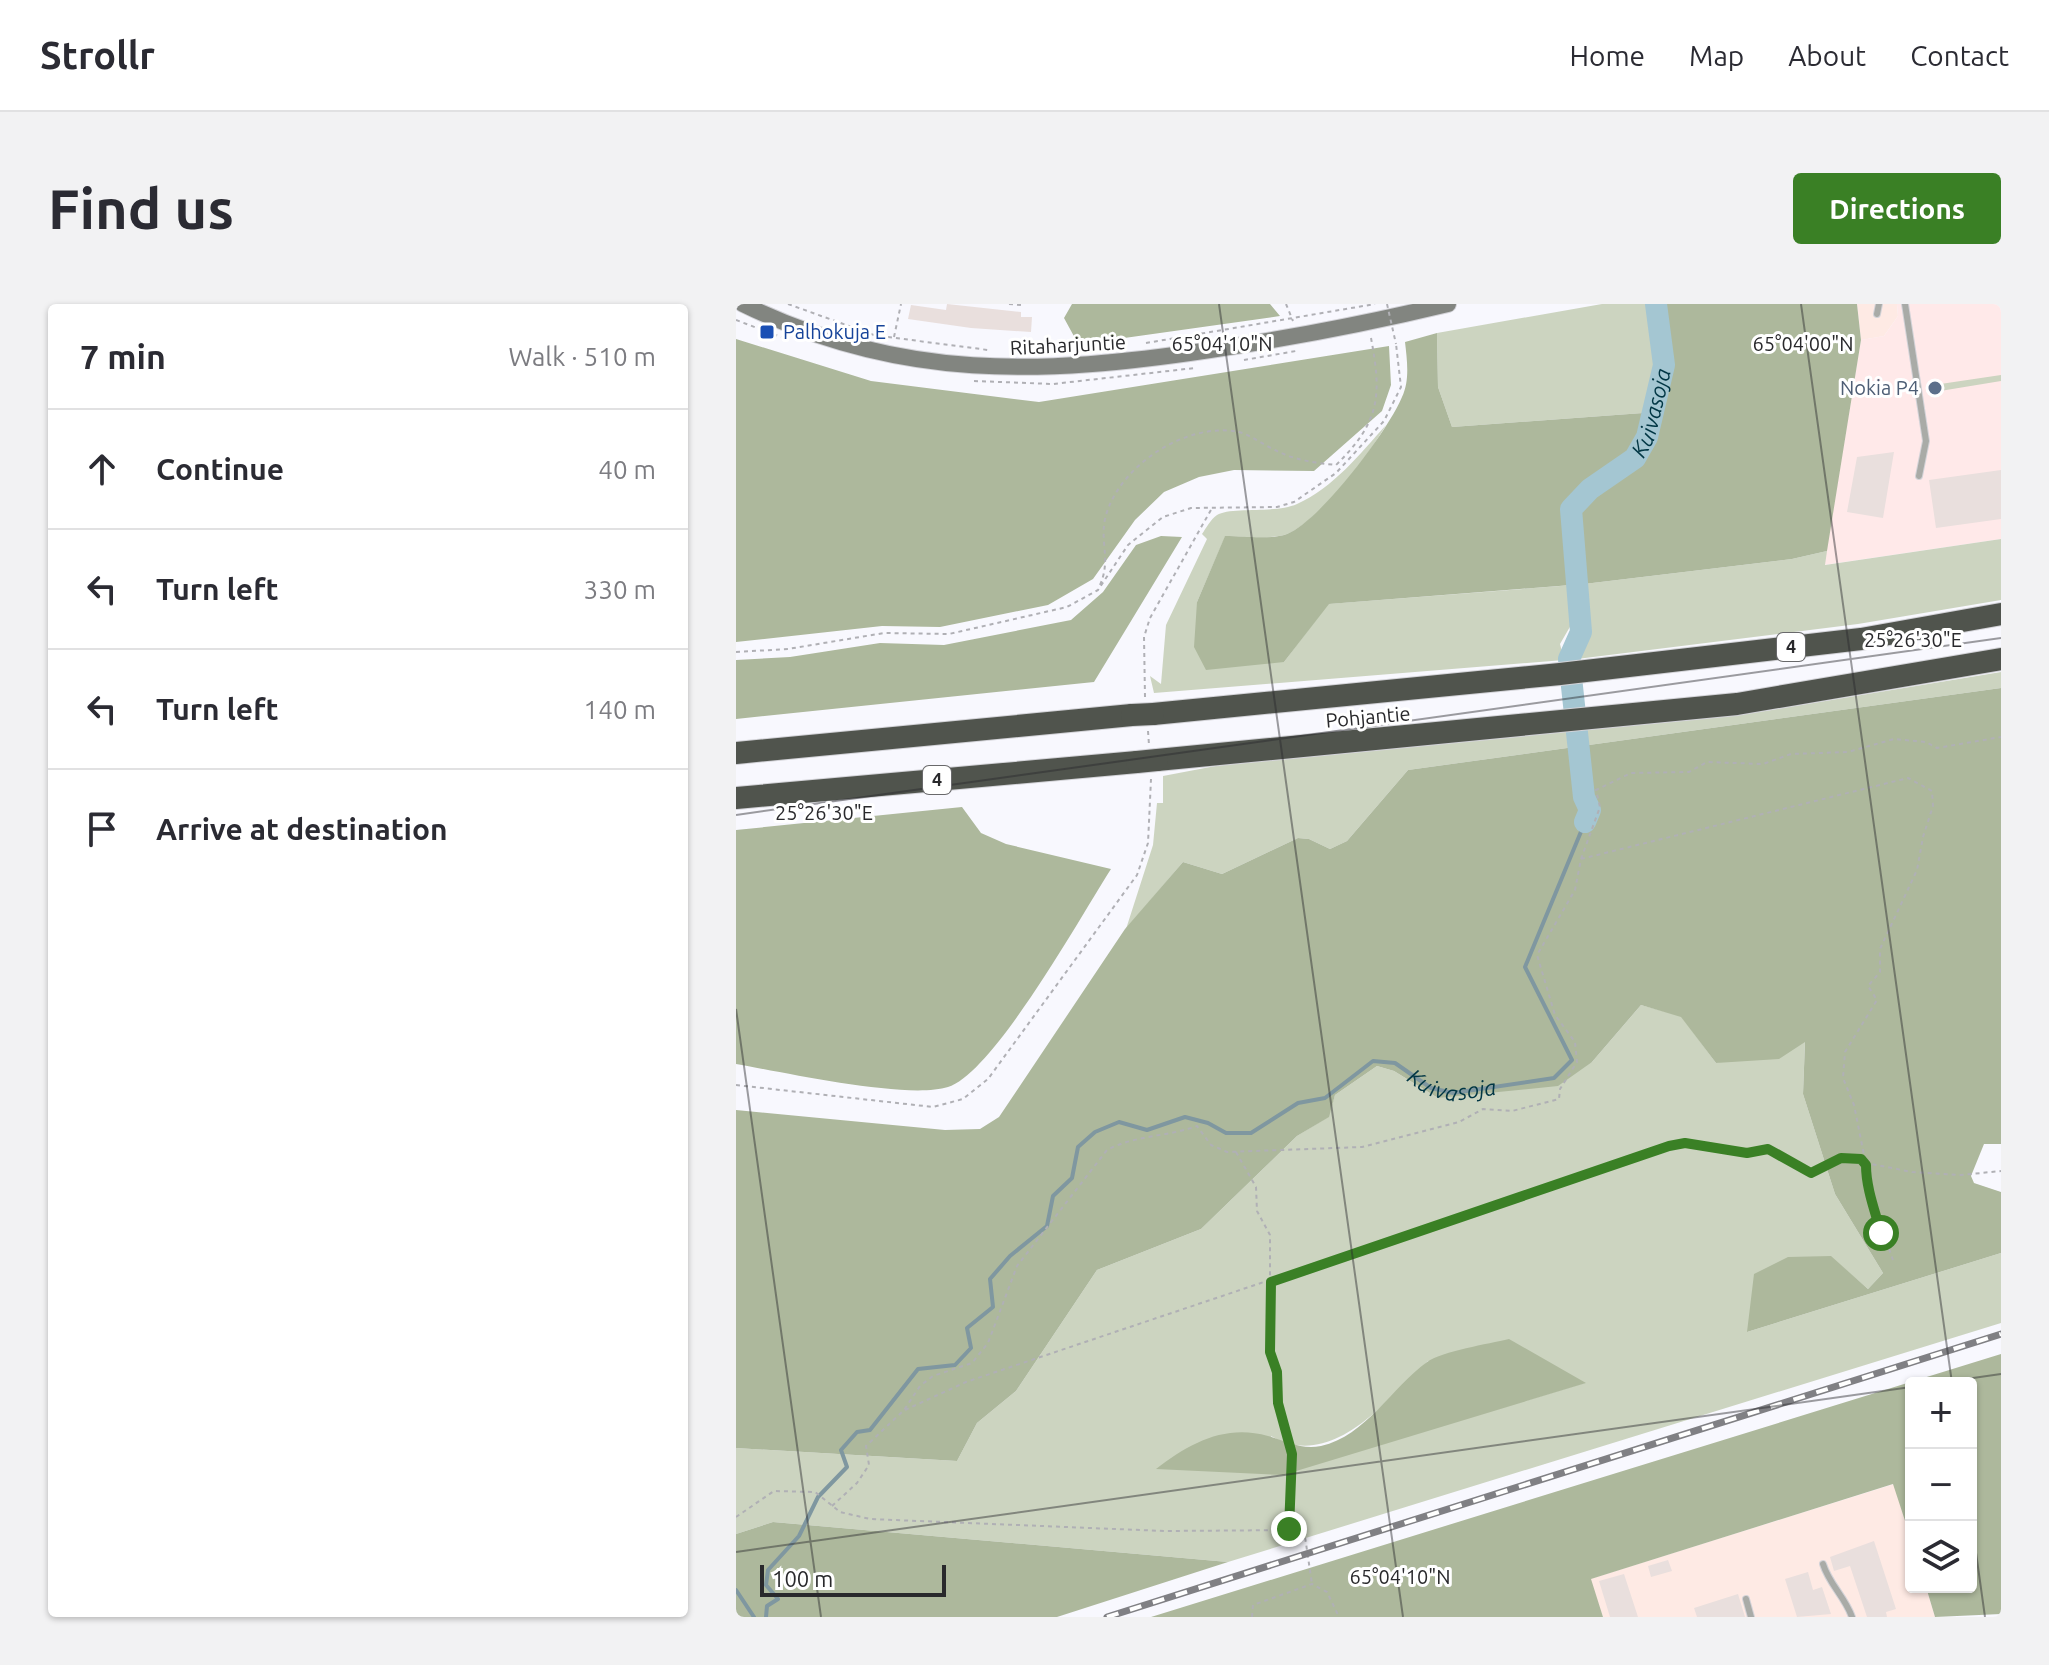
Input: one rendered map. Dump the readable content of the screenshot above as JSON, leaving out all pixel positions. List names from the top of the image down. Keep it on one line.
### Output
{"streets":{"highway":["4","Pohjantie"],"street":["Ritaharjuntie"]},"water":["Kuivasoja"],"places":{"transit":["Palhokuja E"],"other":["Nokia P4"]},"scale_bar":"100 m","page":{"header":"Strollr","nav":["Home","Map","About","Contact"],"buttons":"Directions","title":"Find us","heading":["7 min","Walk · 510 m"],"list":[["Continue","40 m"],["Turn left","330 m"],["Turn left","140 m"],"Arrive at destination"],"map_buttons":["+","−"],"scale":"100 m"},"coordinates":["65°04'10\"N","65°04'00\"N","25°26'30\"E"]}
